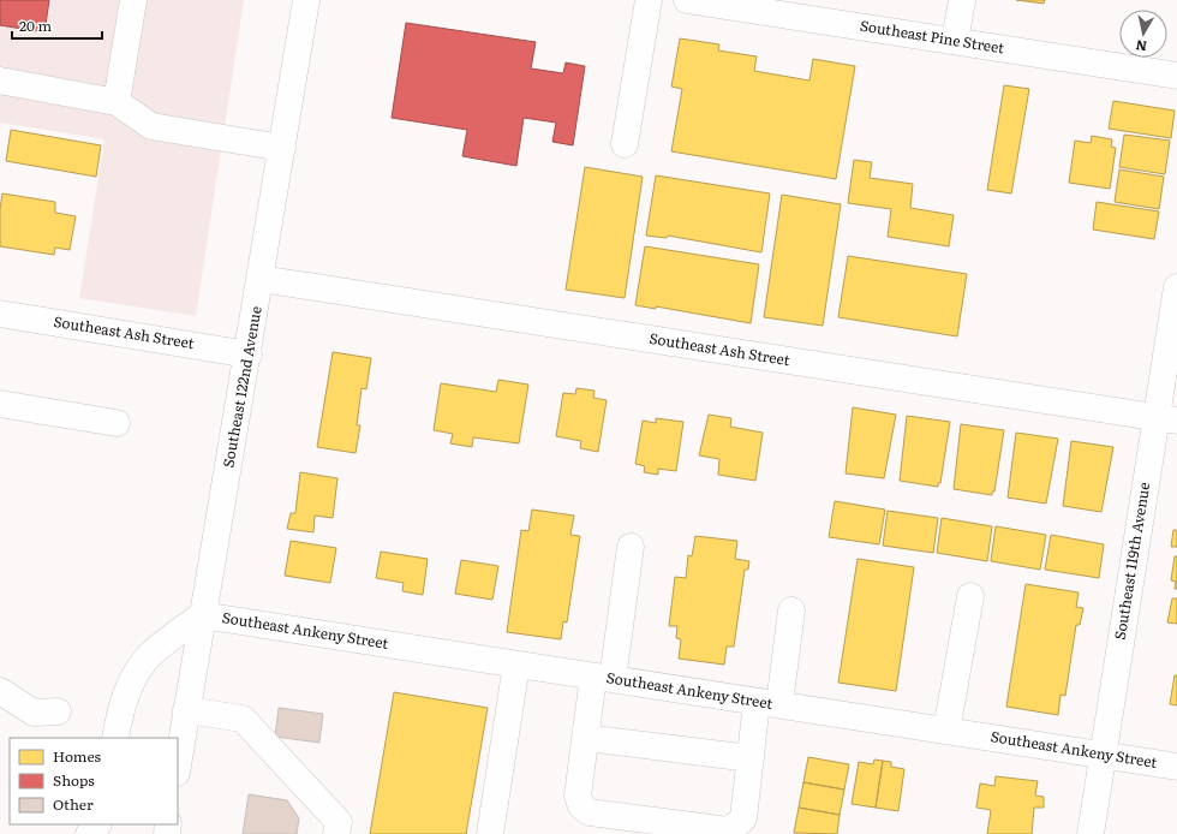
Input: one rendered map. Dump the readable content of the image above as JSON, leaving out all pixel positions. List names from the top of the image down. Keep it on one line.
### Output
{"streets":{"street":["Southeast Pine Street","Southeast Ash Street","Southeast 122nd Avenue","Southeast 119th Avenue","Southeast Ankeny Street"]},"crossings":[["Southeast Ash Street","Southeast 122nd Avenue"],["Southeast Ash Street","Southeast 119th Avenue"],["Southeast 122nd Avenue","Southeast Ankeny Street"],["Southeast 119th Avenue","Southeast Ankeny Street"]],"legend":["Homes","Shops","Other"],"scale_bar":"20 m","north":"bottom"}
